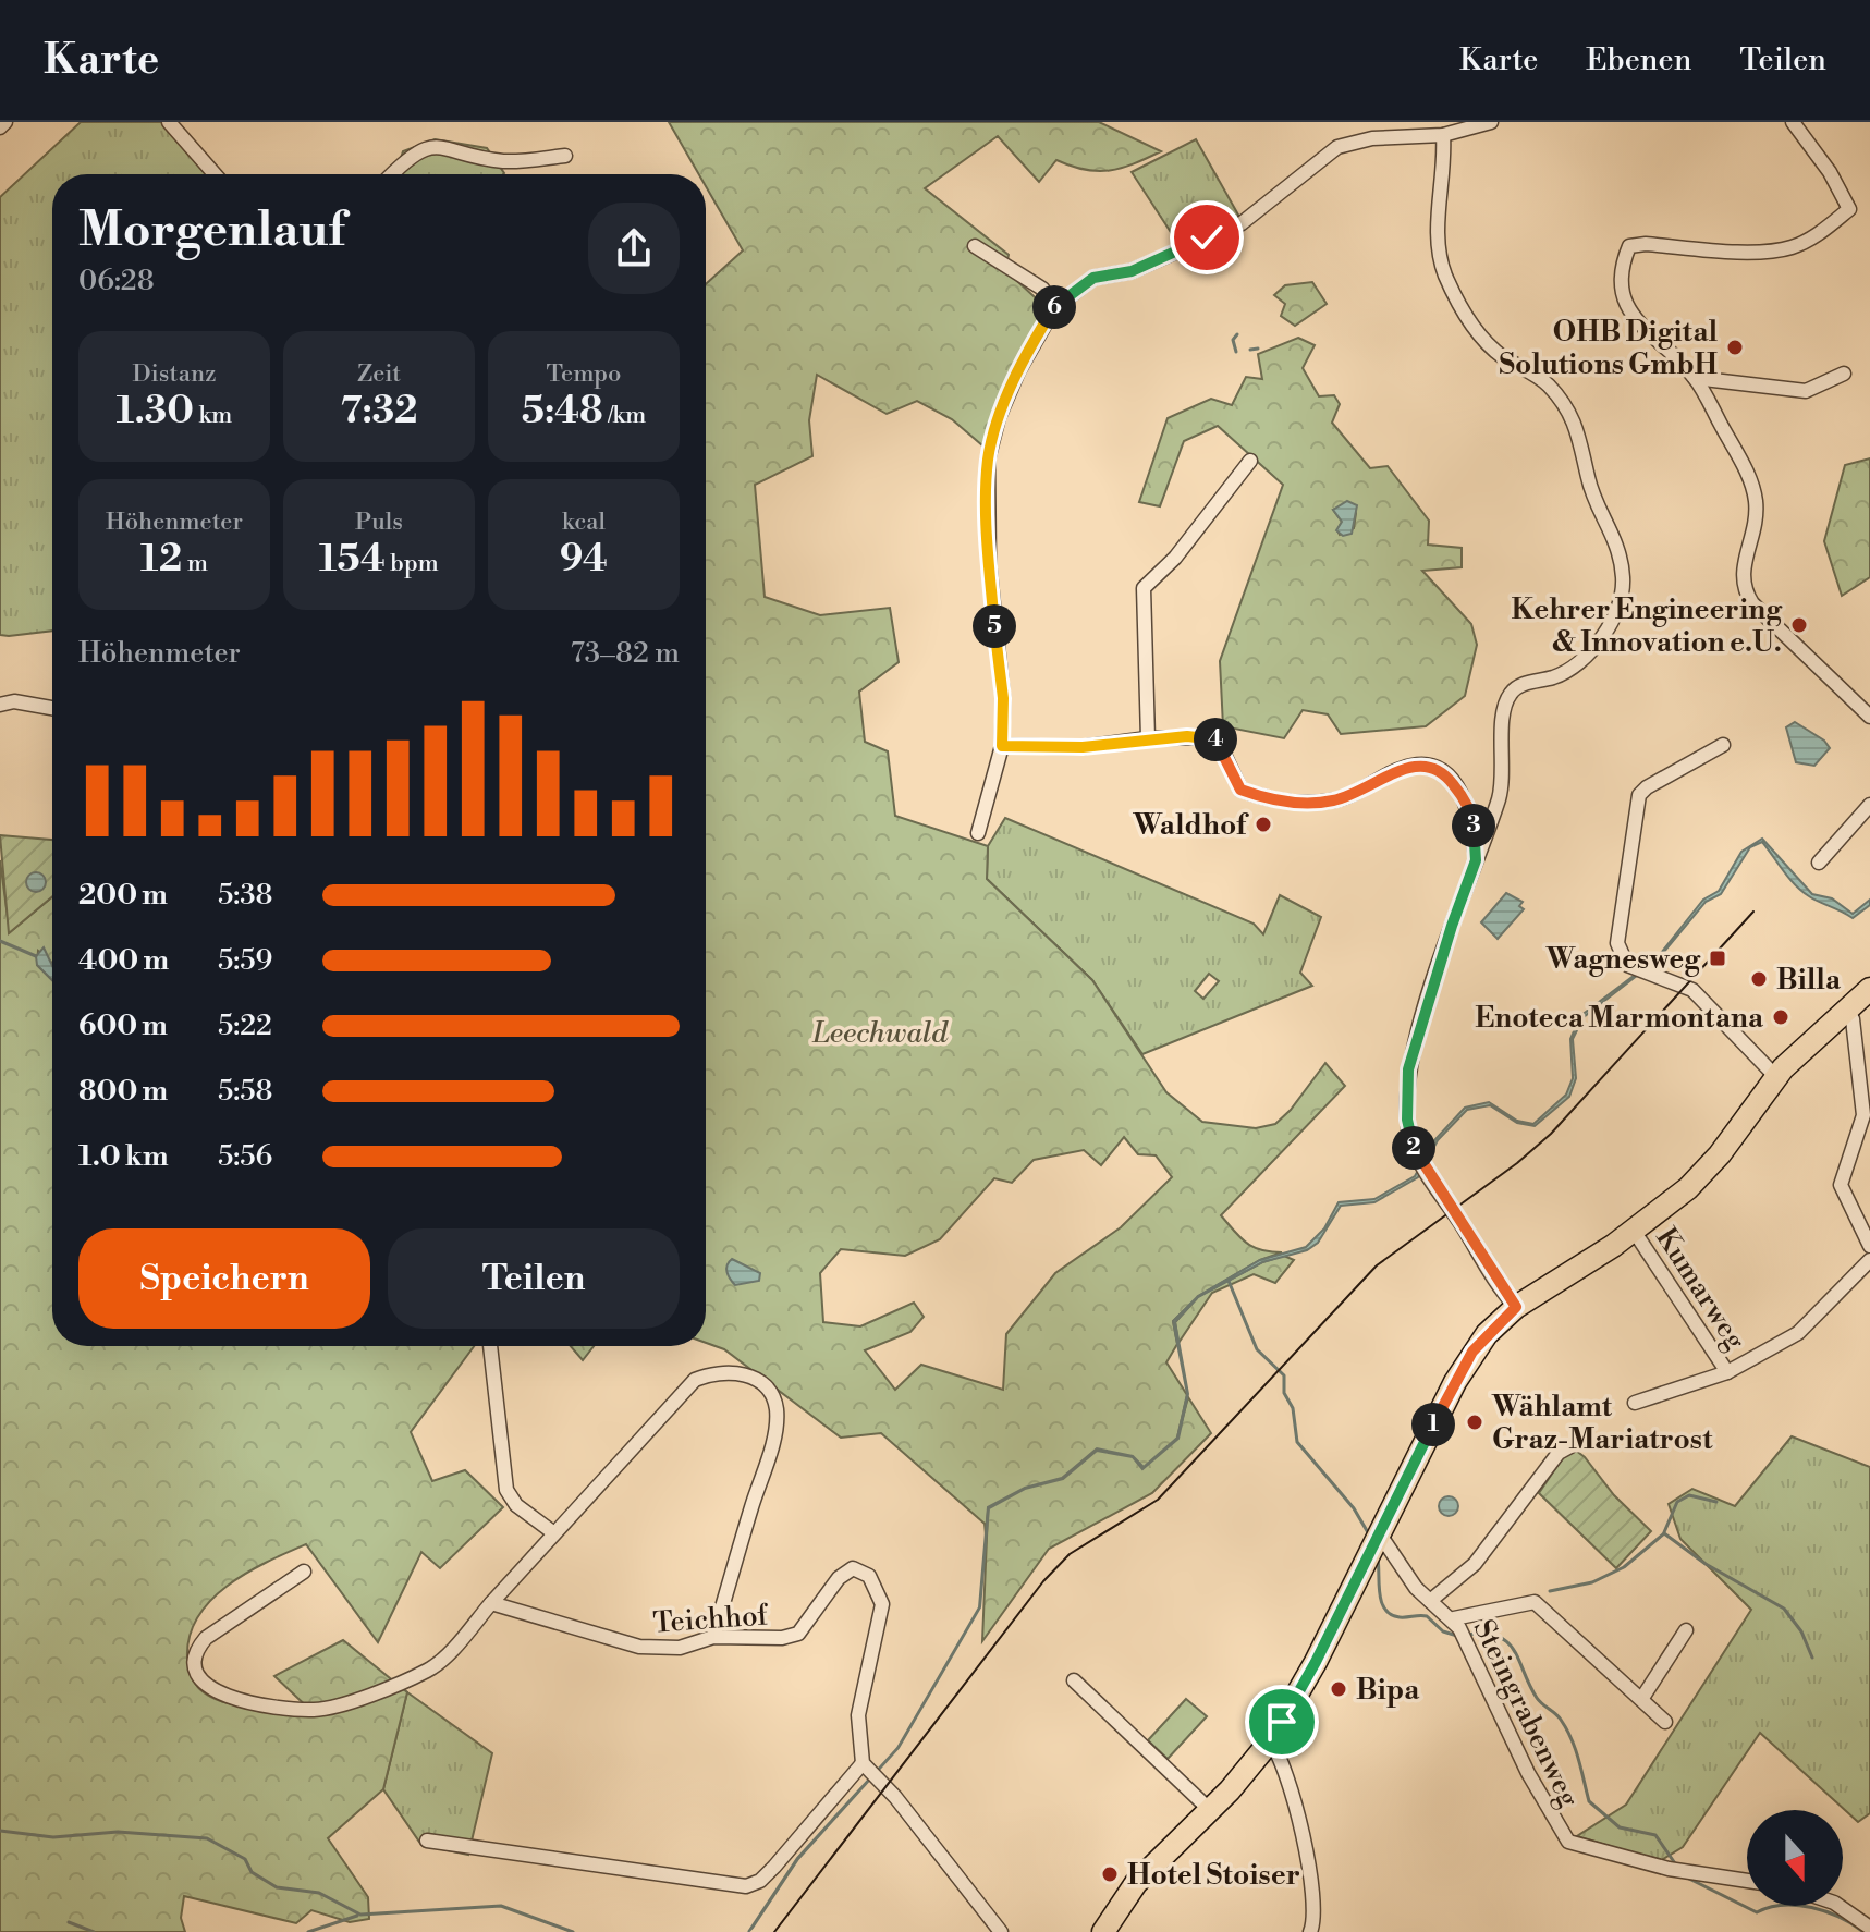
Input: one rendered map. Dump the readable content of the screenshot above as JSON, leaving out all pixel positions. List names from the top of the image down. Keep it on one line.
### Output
{"streets":{"street":["Kumarweg","Teichhof","Steingrabenweg"]},"parks":["Leechwald"],"places":{"other":["OHB Digital Solutions GmbH","Kehrer Engineering & Innovation e.U.","Waldhof","Billa","Enoteca Marmontana","Wählamt Graz-Mariatrost","Bipa","Hotel Stoiser"],"transit":["Wagnesweg"]},"north":"bottom","page":{"header":"Karte","nav":["Karte","Ebenen","Teilen"],"heading":["Morgenlauf","06:28"],"pins":["6","5","4","3","2","1"],"stats":[["Distanz","1.30 km"],["Zeit","7:32"],["Tempo","5:48 /km"],["Höhenmeter","12 m"],["Puls","154 bpm"],["kcal","94"]],"chart":["Höhenmeter","73–82 m"],"list":[{"name":"200 m","note":"5:38"},{"name":"400 m","note":"5:59"},{"name":"600 m","note":"5:22"},{"name":"800 m","note":"5:58"},{"name":"1.0 km","note":"5:56"}],"buttons":["Speichern","Teilen"]}}
